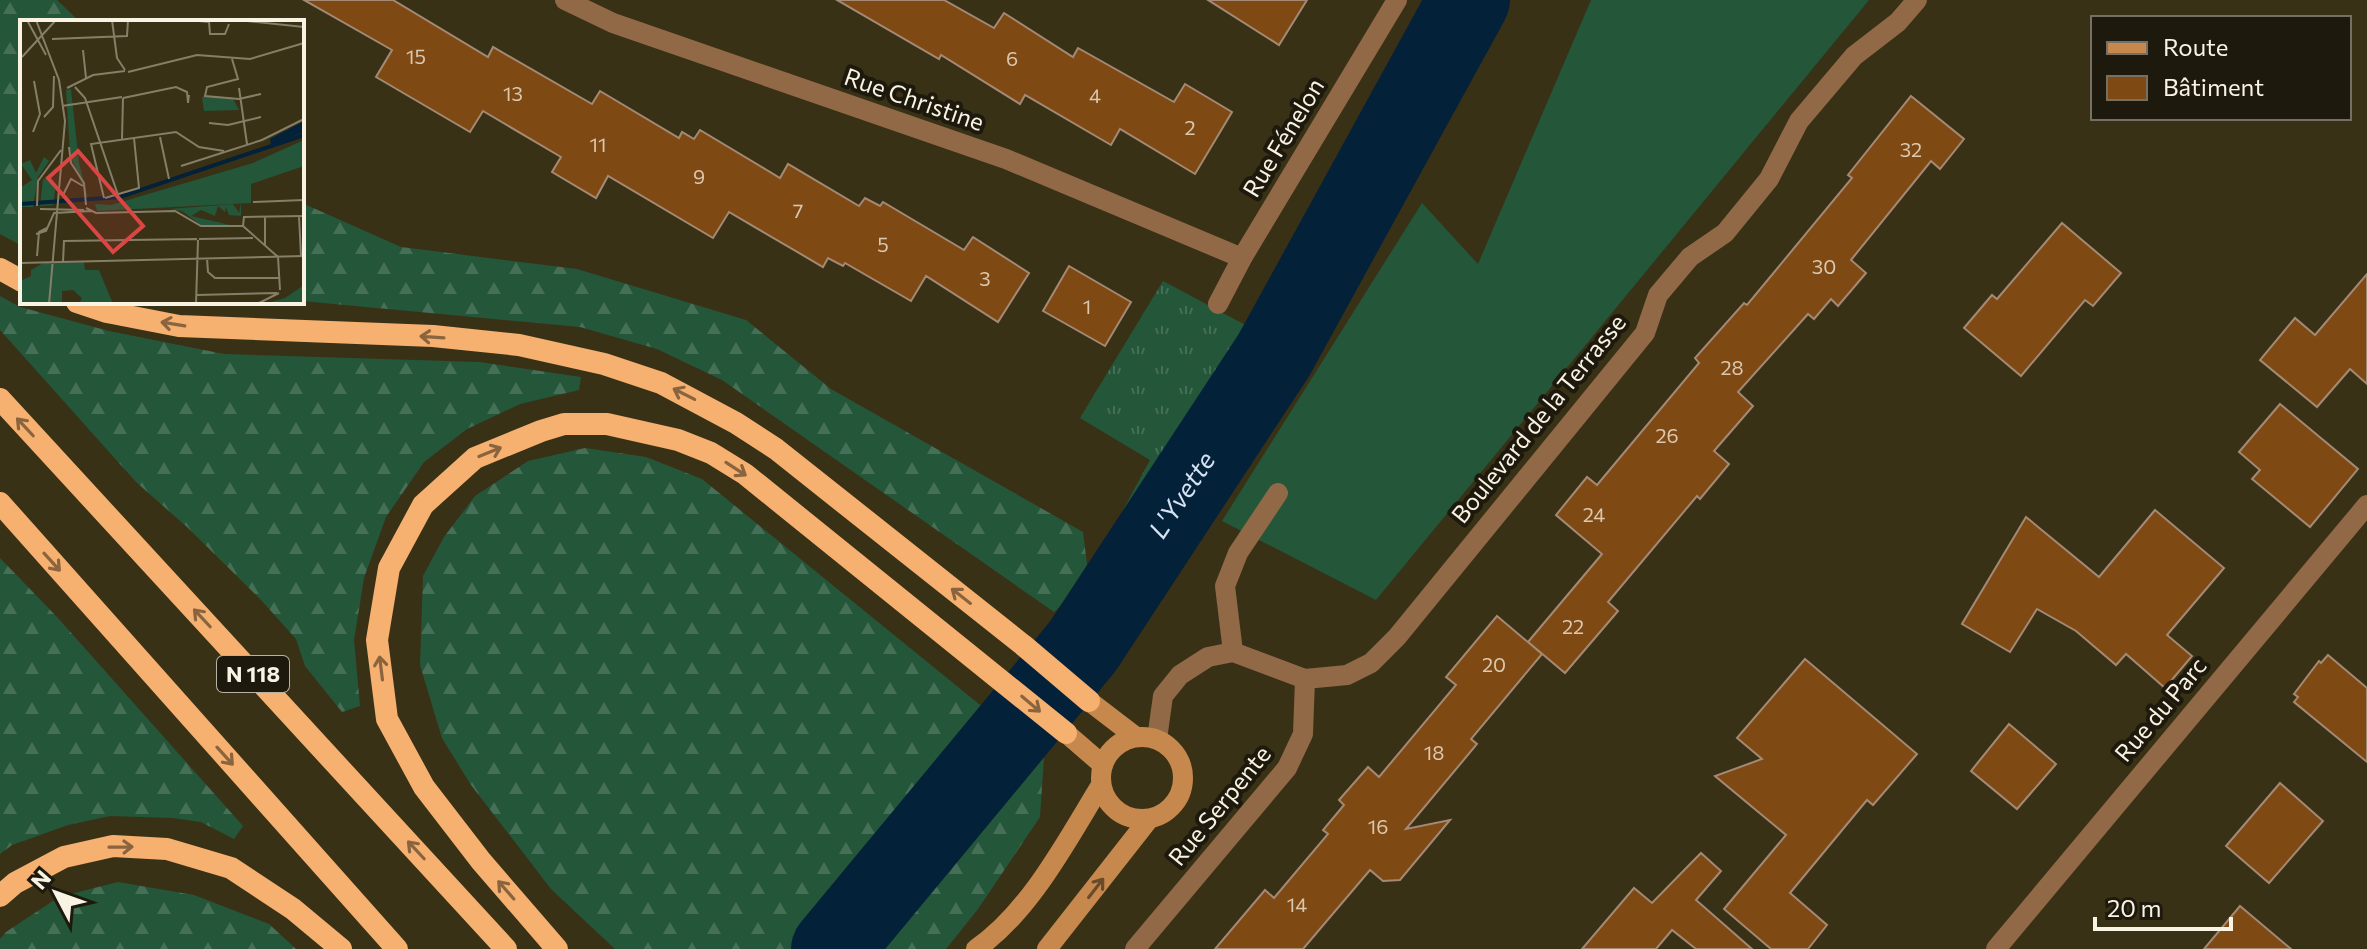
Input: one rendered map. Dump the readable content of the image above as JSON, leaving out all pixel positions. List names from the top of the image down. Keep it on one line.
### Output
{"streets":{"highway":["N 118"],"street":["Rue Christine","Rue Fénelon","Boulevard de la Terrasse","Rue du Parc","Rue Serpente"]},"crossings":[["Rue Christine","Rue Fénelon"],["Boulevard de la Terrasse","Rue Serpente"]],"water":["L'Yvette"],"house_numbers":["15","6","13","4","2","11","32","9","7","5","30","3","1","28","26","24","22","20","18","16","14"],"legend":["Route","Bâtiment"],"scale_bar":"20 m","north":"top left"}
